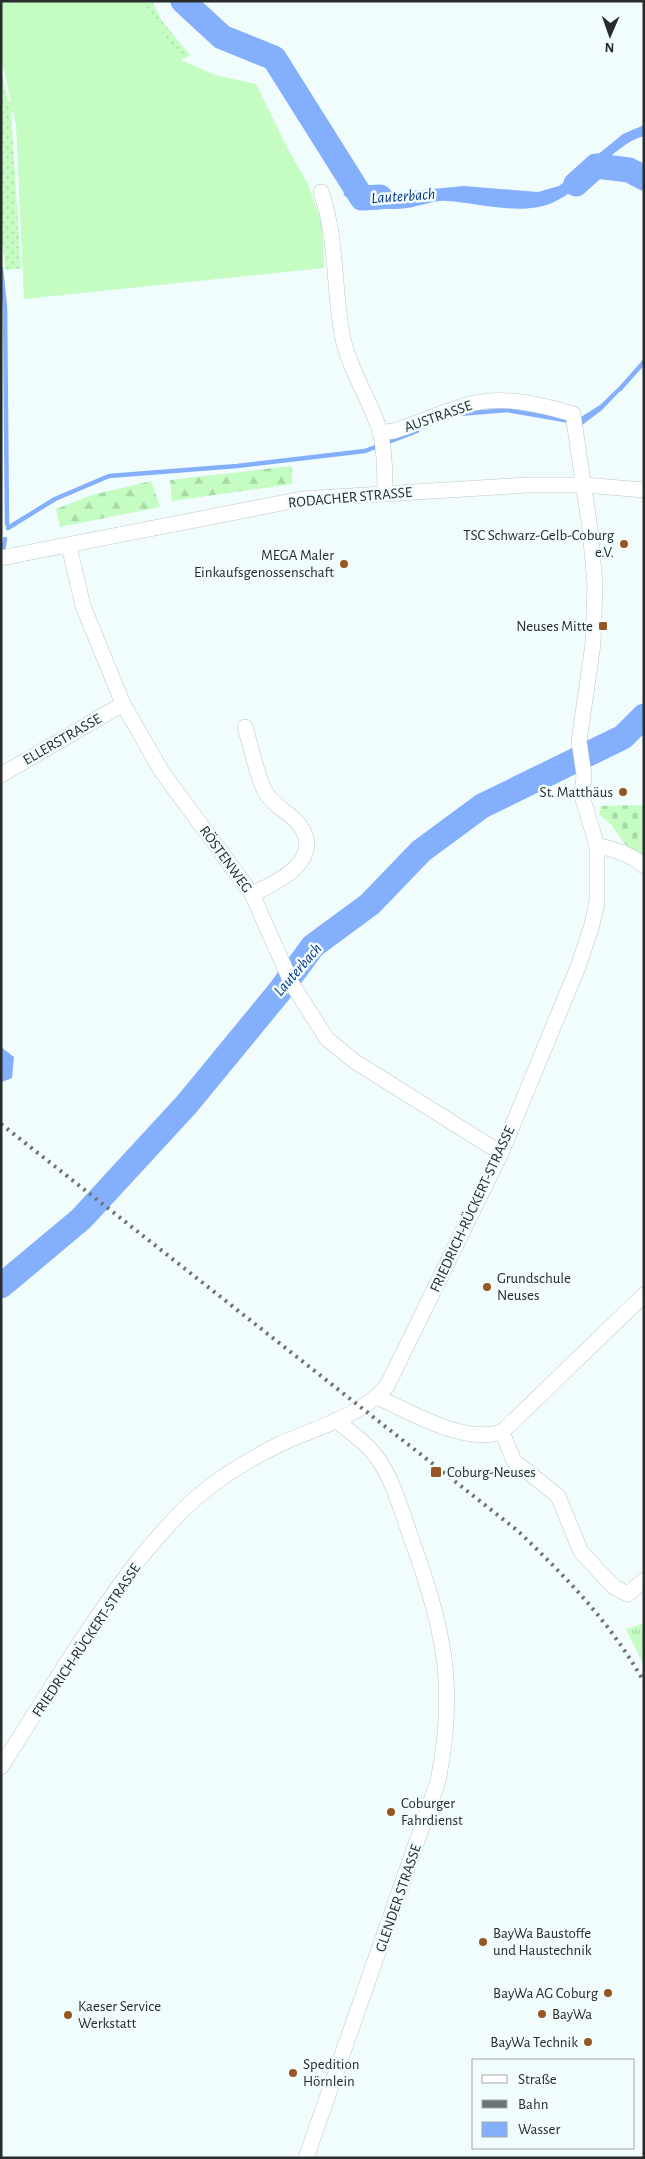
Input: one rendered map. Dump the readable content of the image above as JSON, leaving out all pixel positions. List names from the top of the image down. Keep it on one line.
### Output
{"streets":{"street":["AUSTRASSE","RODACHER STRASSE","ELLERSTRASSE","RÖSTENWEG","FRIEDRICH-RÜCKERT-STRASSE","GLENDER STRASSE"]},"crossings":[["AUSTRASSE","RODACHER STRASSE"],["AUSTRASSE","FRIEDRICH-RÜCKERT-STRASSE"],["RODACHER STRASSE","RÖSTENWEG"],["RODACHER STRASSE","FRIEDRICH-RÜCKERT-STRASSE"],["ELLERSTRASSE","RÖSTENWEG"],["RÖSTENWEG","FRIEDRICH-RÜCKERT-STRASSE"],["FRIEDRICH-RÜCKERT-STRASSE","GLENDER STRASSE"]],"water":["Lauterbach"],"places":{"other":["TSC Schwarz-Gelb-Coburg e.V.","MEGA Maler Einkaufsgenossenschaft","St. Matthäus","Grundschule Neuses","Coburger Fahrdienst","BayWa Baustoffe und Haustechnik","BayWa AG Coburg","BayWa","Kaeser Service Werkstatt","BayWa Technik","Spedition Hörnlein"],"transit":["Neuses Mitte","Coburg-Neuses"]},"legend":["Straße","Bahn","Wasser"],"north":"bottom"}
